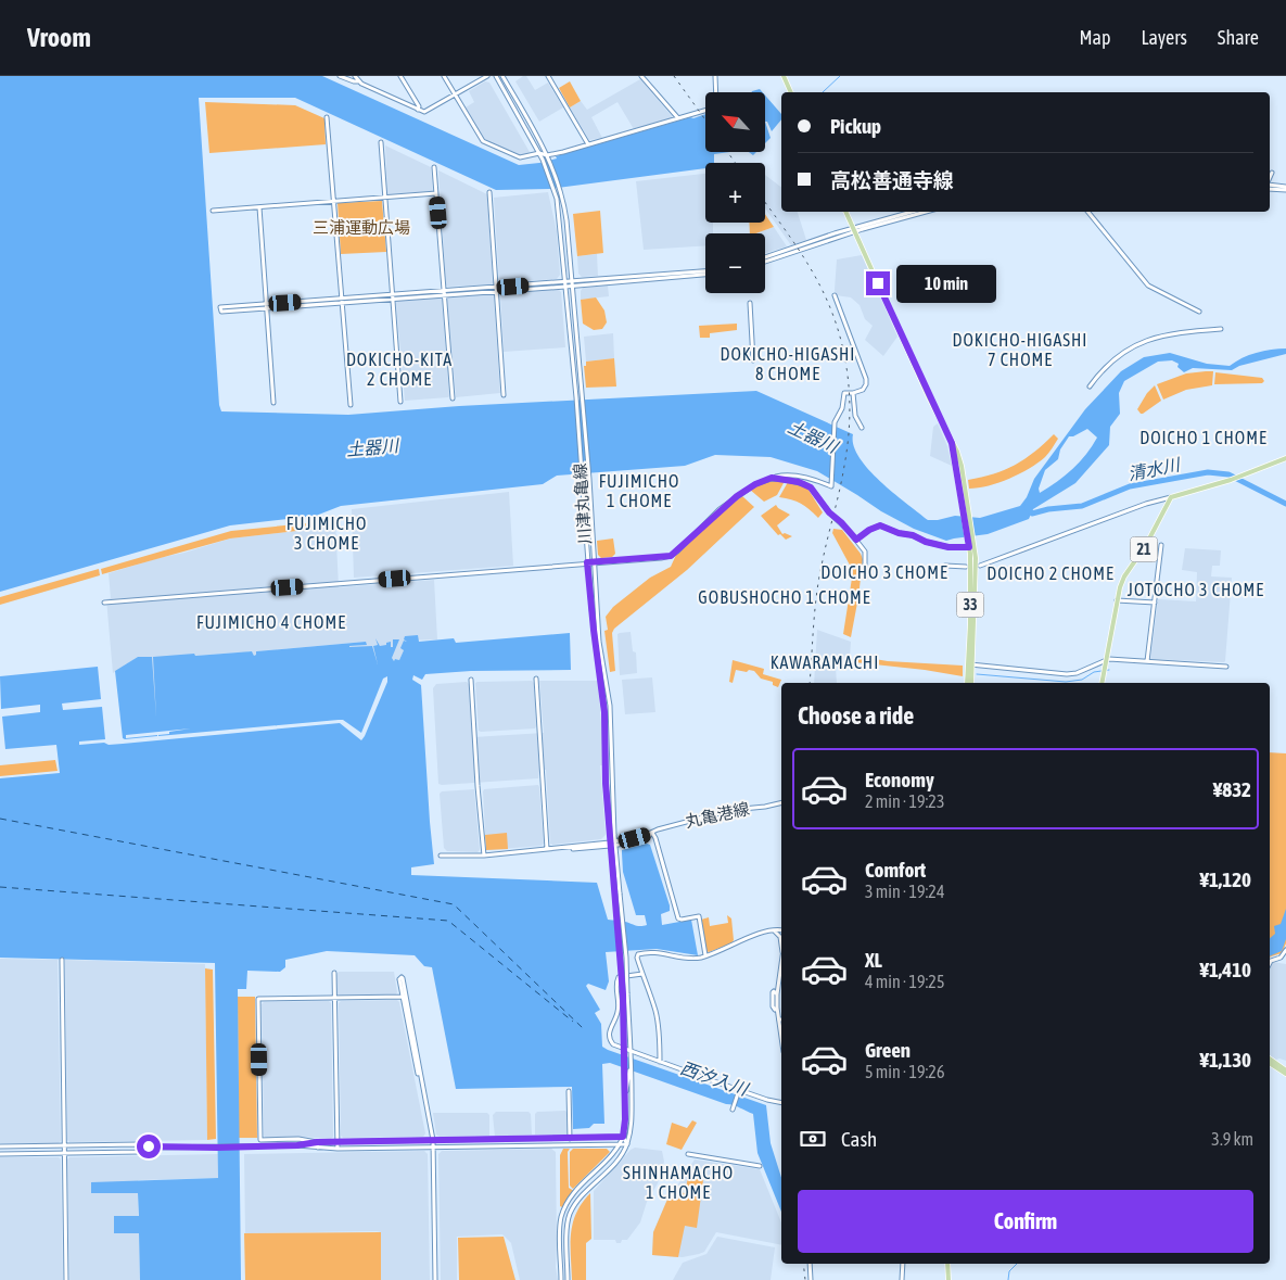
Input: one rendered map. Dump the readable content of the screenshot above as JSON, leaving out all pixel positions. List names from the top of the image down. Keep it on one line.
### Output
{"streets":{"main road":["21","33"],"street":["川津丸亀線","丸亀港線"]},"crossings":[["川津丸亀線","丸亀港線"]],"districts":["DOKICHO-HIGASHI 7 CHOME","DOKICHO-HIGASHI 8 CHOME","DOKICHO-KITA 2 CHOME","DOICHO 1 CHOME","FUJIMICHO 1 CHOME","FUJIMICHO 3 CHOME","DOICHO 3 CHOME","DOICHO 2 CHOME","JOTOCHO 3 CHOME","GOBUSHOCHO 1 CHOME","FUJIMICHO 4 CHOME","KAWARAMACHI","SHINHAMACHO 1 CHOME"],"water":["土器川","清水川","西汐入川"],"parks":["三浦運動広場"],"north":"top left","page":{"header":"Vroom","nav":["Map","Layers","Share"],"map_buttons":["+","−"],"banner":["Pickup","高松善通寺線"],"bubble":"10 min","heading":"Choose a ride","list":[{"name":"Economy","note":"2 min · 19:23","value":"¥832"},{"name":"Comfort","note":"3 min · 19:24","value":"¥1,120"},{"name":"XL","note":"4 min · 19:25","value":"¥1,410"},{"name":"Green","note":"5 min · 19:26","value":"¥1,130"}],"pay":["Cash","3.9 km"],"buttons":"Confirm"}}
